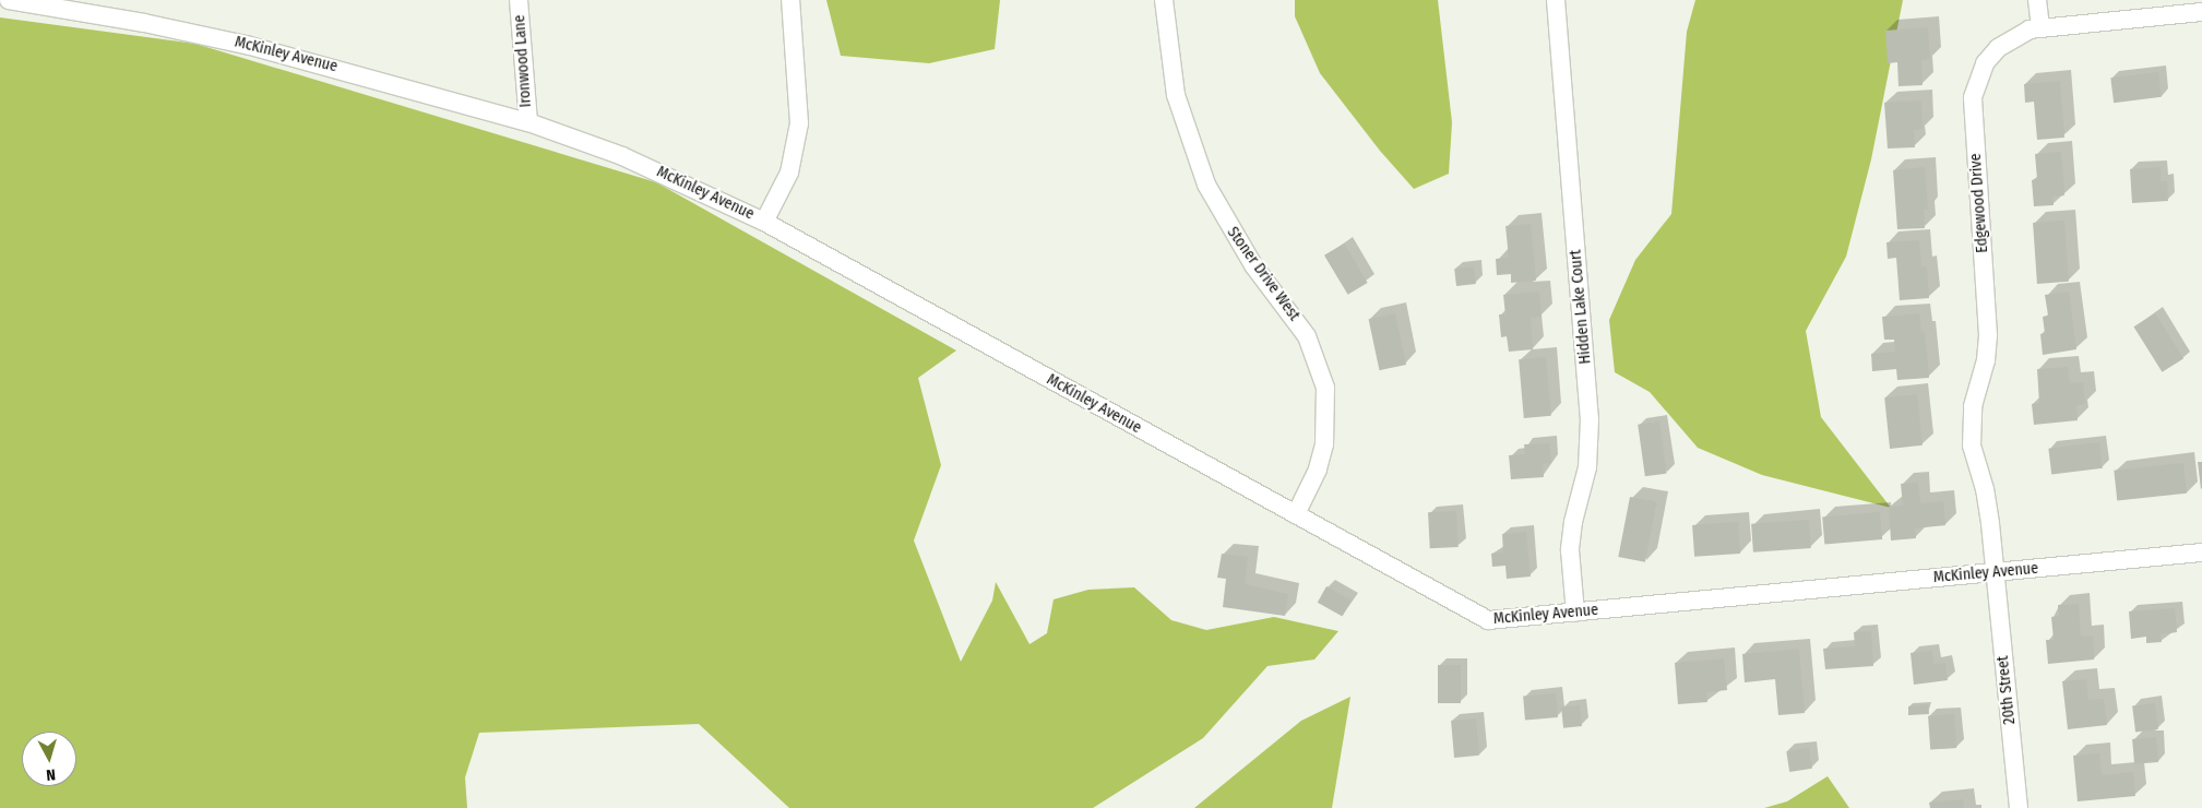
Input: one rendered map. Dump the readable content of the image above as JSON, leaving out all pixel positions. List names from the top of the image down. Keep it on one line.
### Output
{"streets":{"street":["McKinley Avenue","Ironwood Lane","Edgewood Drive","Stoner Drive West","Hidden Lake Court","20th Street"]},"crossings":[["McKinley Avenue","Ironwood Lane"],["McKinley Avenue","Edgewood Drive"],["McKinley Avenue","Stoner Drive West"],["McKinley Avenue","Hidden Lake Court"],["McKinley Avenue","20th Street"],["Edgewood Drive","20th Street"]],"north":"bottom"}
